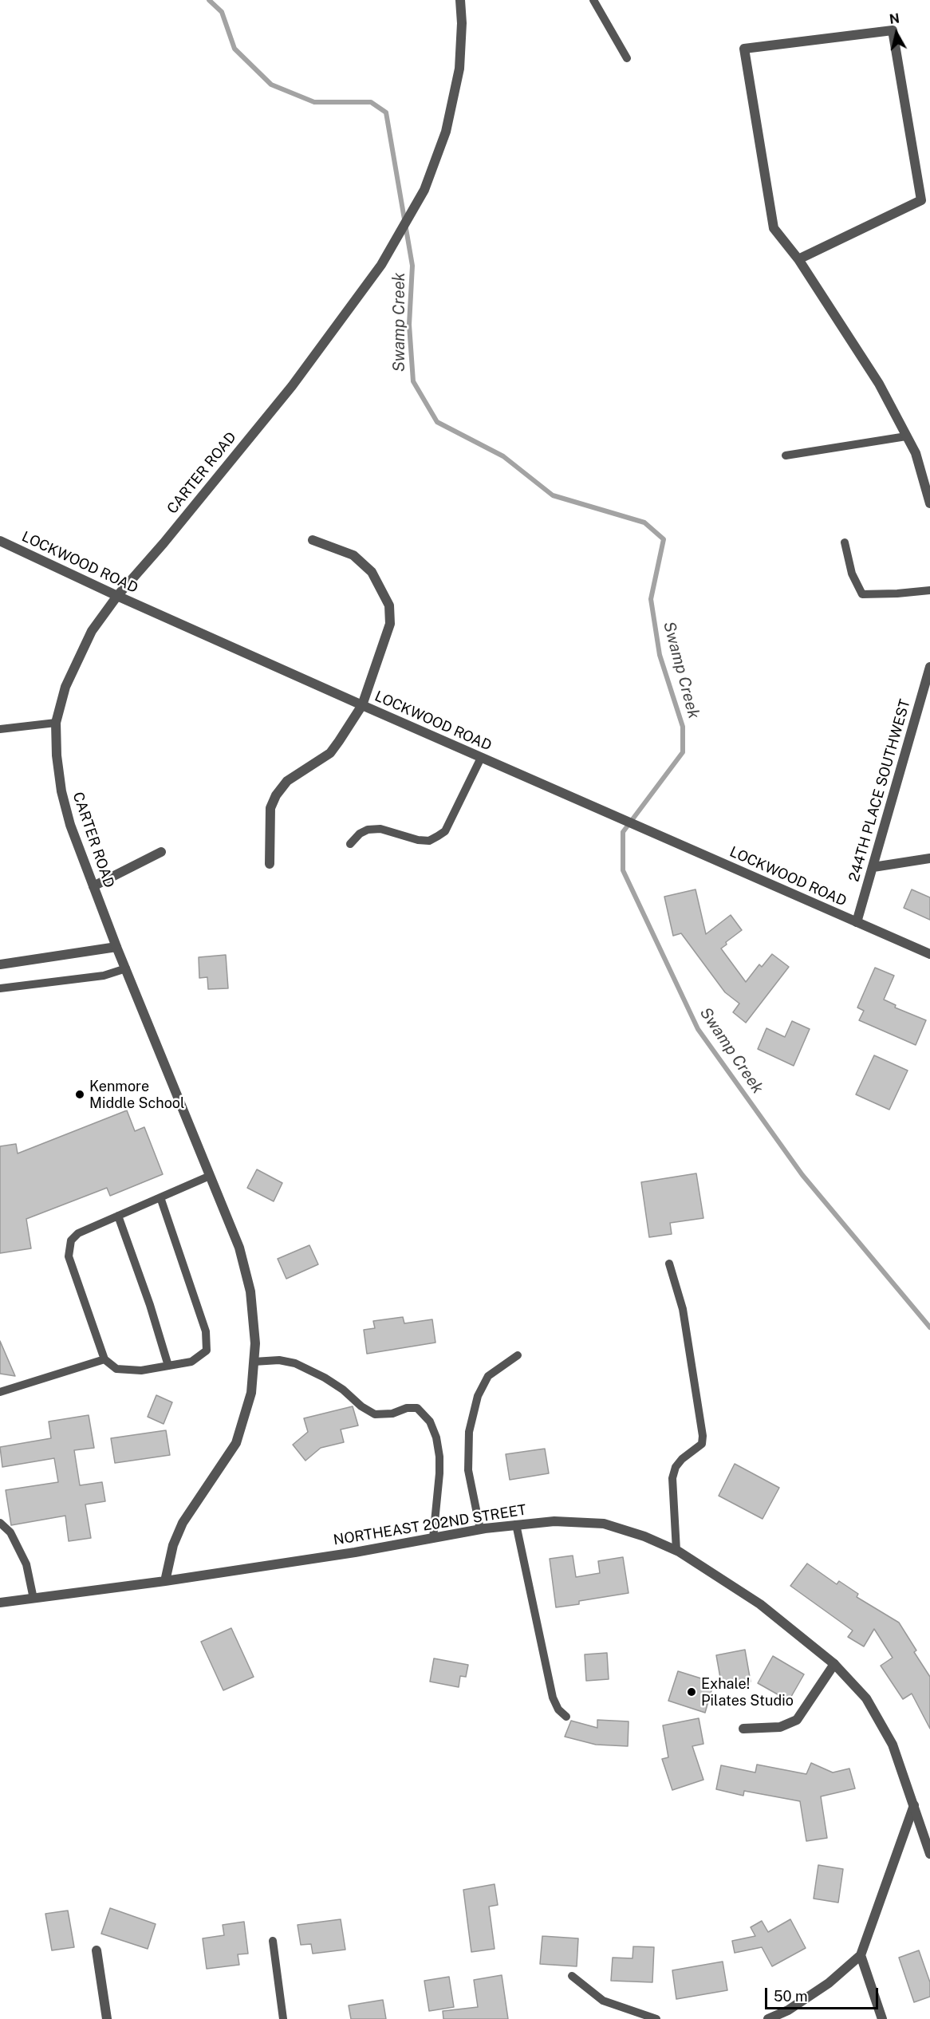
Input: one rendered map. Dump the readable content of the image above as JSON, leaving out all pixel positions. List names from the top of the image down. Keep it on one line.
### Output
{"streets":{"street":["CARTER ROAD","LOCKWOOD ROAD","244TH PLACE SOUTHWEST","NORTHEAST 202ND STREET"]},"crossings":[["CARTER ROAD","LOCKWOOD ROAD"],["CARTER ROAD","NORTHEAST 202ND STREET"],["LOCKWOOD ROAD","244TH PLACE SOUTHWEST"]],"water":["Swamp Creek"],"places":["Kenmore Middle School","Exhale! Pilates Studio"],"scale_bar":"50 m","north":"top"}
